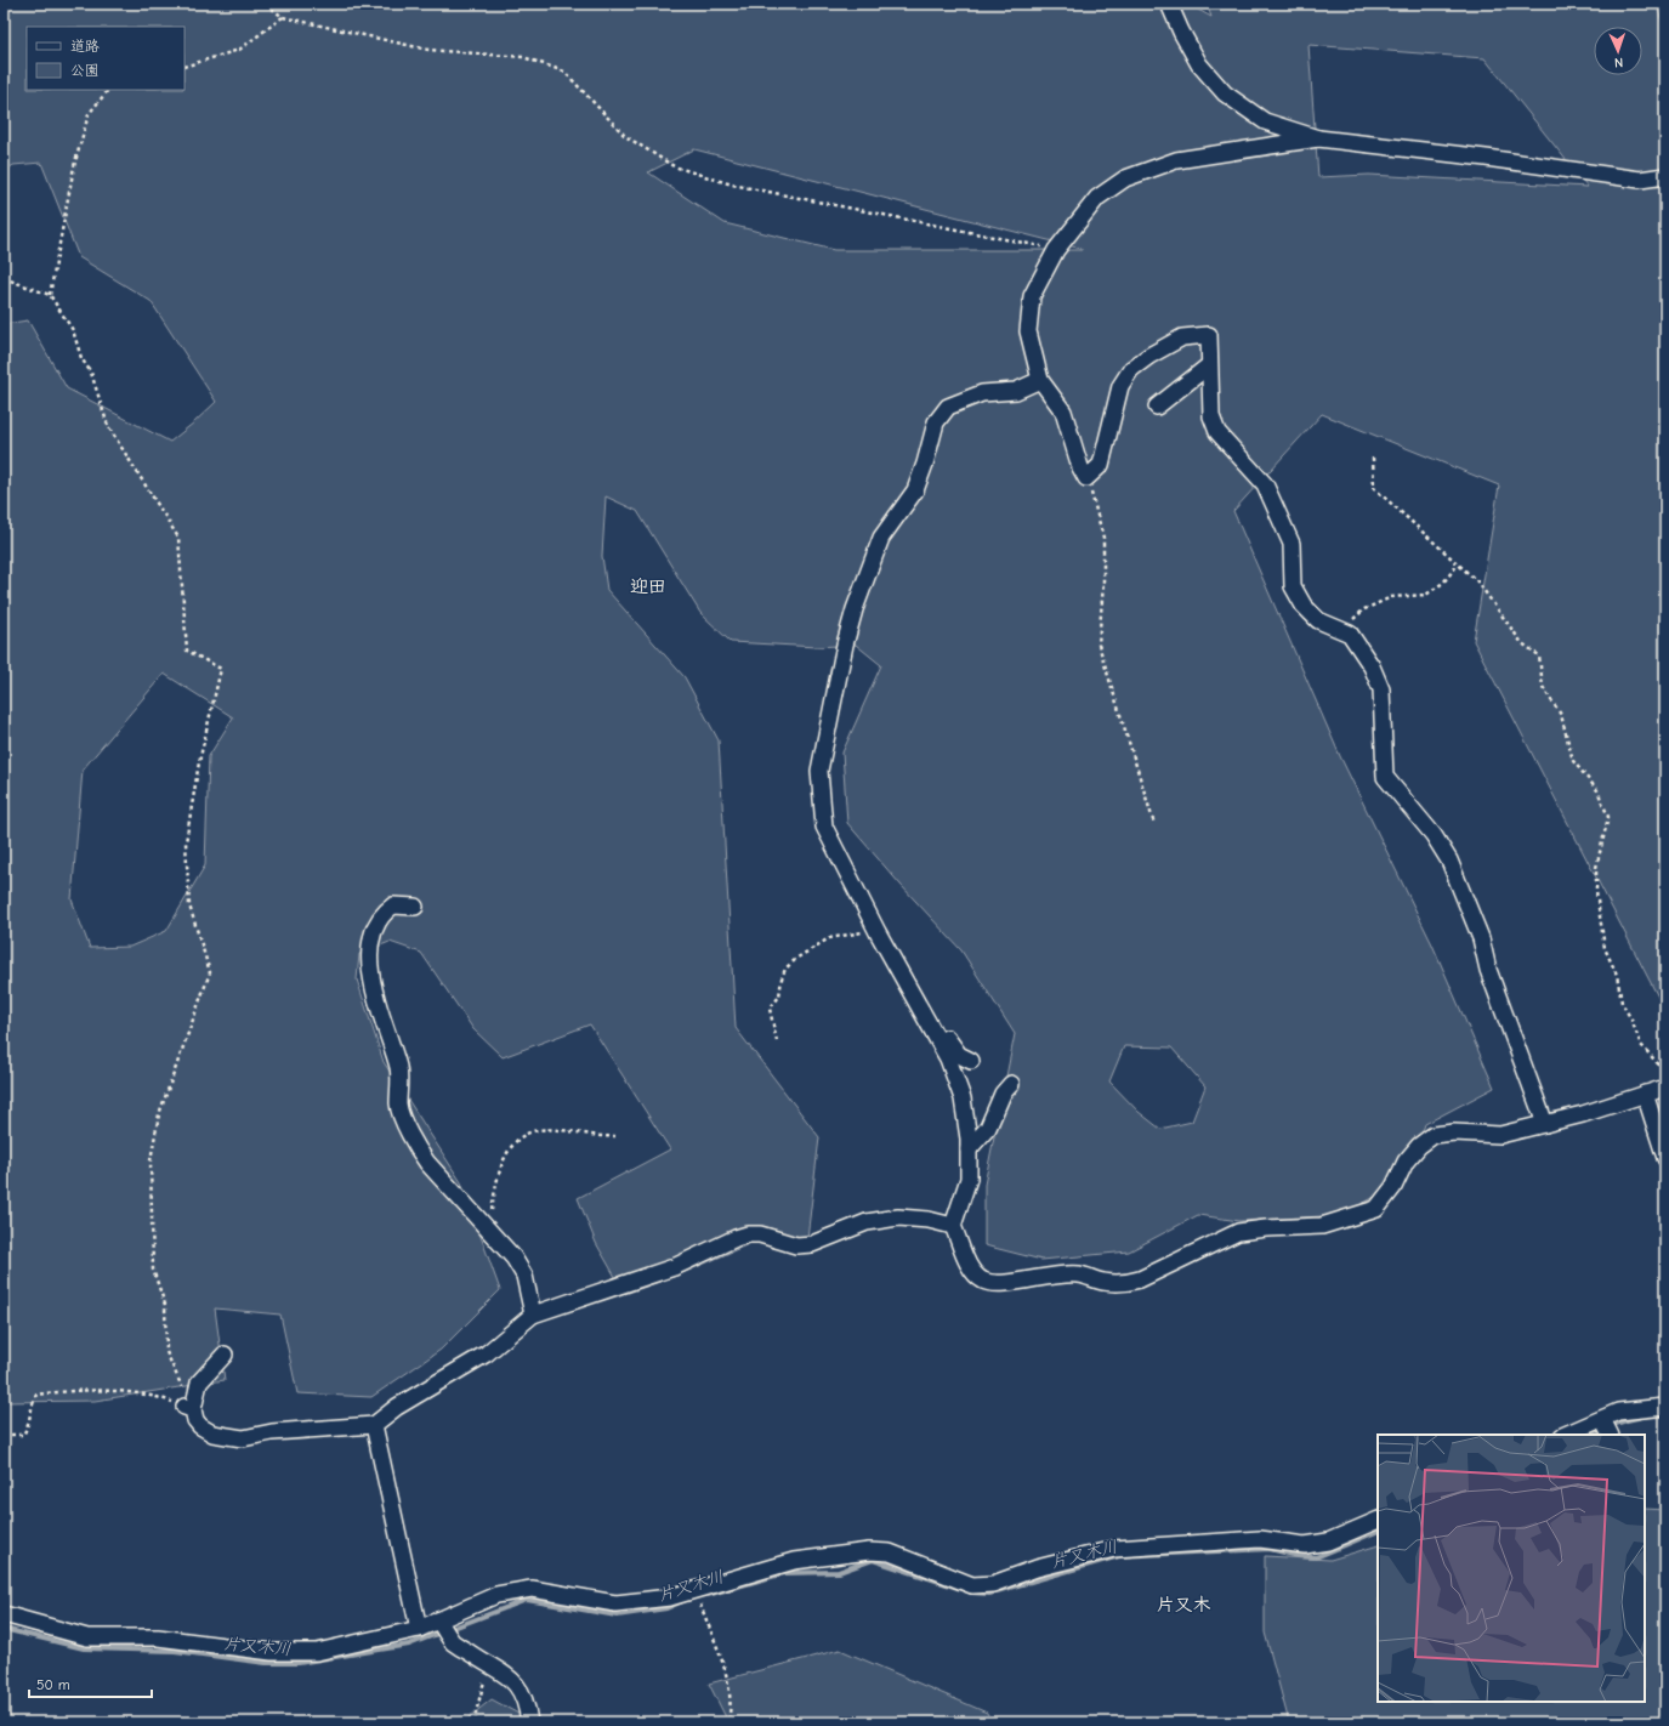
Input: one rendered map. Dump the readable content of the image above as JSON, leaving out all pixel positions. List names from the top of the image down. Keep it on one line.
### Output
{"districts":["迎田","片又木"],"water":["片又木川"],"legend":["道路","公園"],"scale_bar":"50 m","north":"bottom"}
